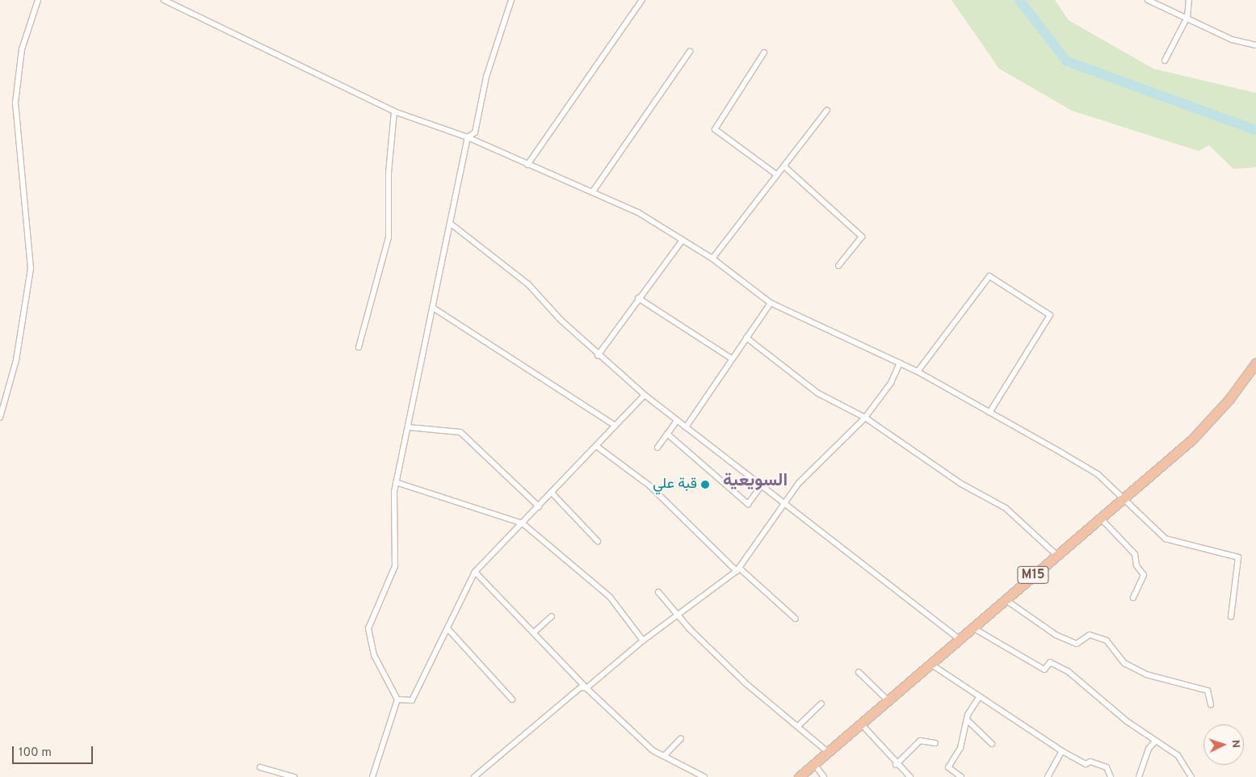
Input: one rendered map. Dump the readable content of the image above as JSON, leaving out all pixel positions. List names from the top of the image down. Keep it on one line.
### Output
{"streets":{"highway":["M15"]},"districts":["السويعية"],"places":["قبة علي"],"scale_bar":"100 m","north":"right"}
